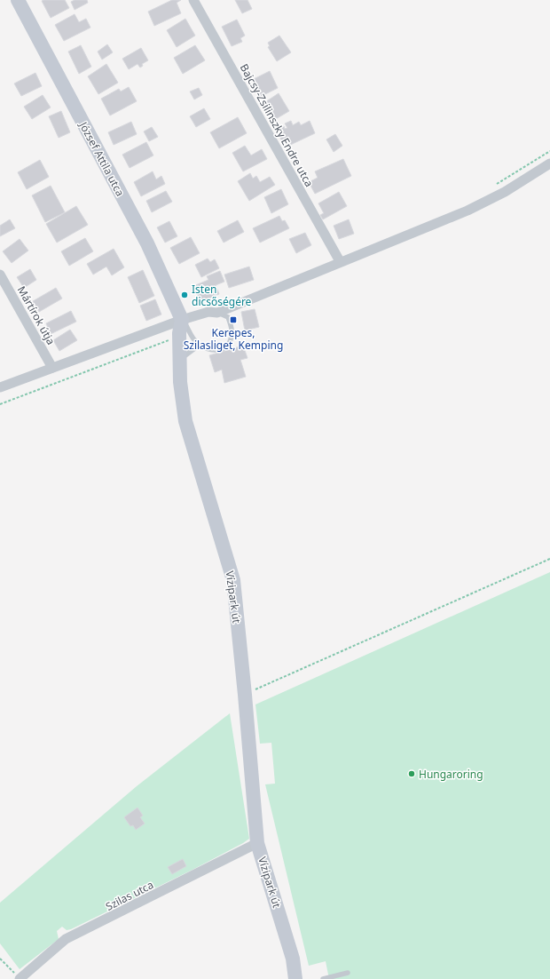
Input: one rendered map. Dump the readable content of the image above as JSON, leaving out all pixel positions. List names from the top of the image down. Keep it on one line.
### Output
{"streets":{"street":["Bajcsy-Zsilinszky Endre utca","József Attila utca","Mártírok útja","Vízipark út","Szilas utca"]},"crossings":[["József Attila utca","Vízipark út"],["Vízipark út","Szilas utca"]],"places":{"other":["Isten dicsőségére","Hungaroring"],"transit":["Kerepes, Szilasliget, Kemping"]}}
